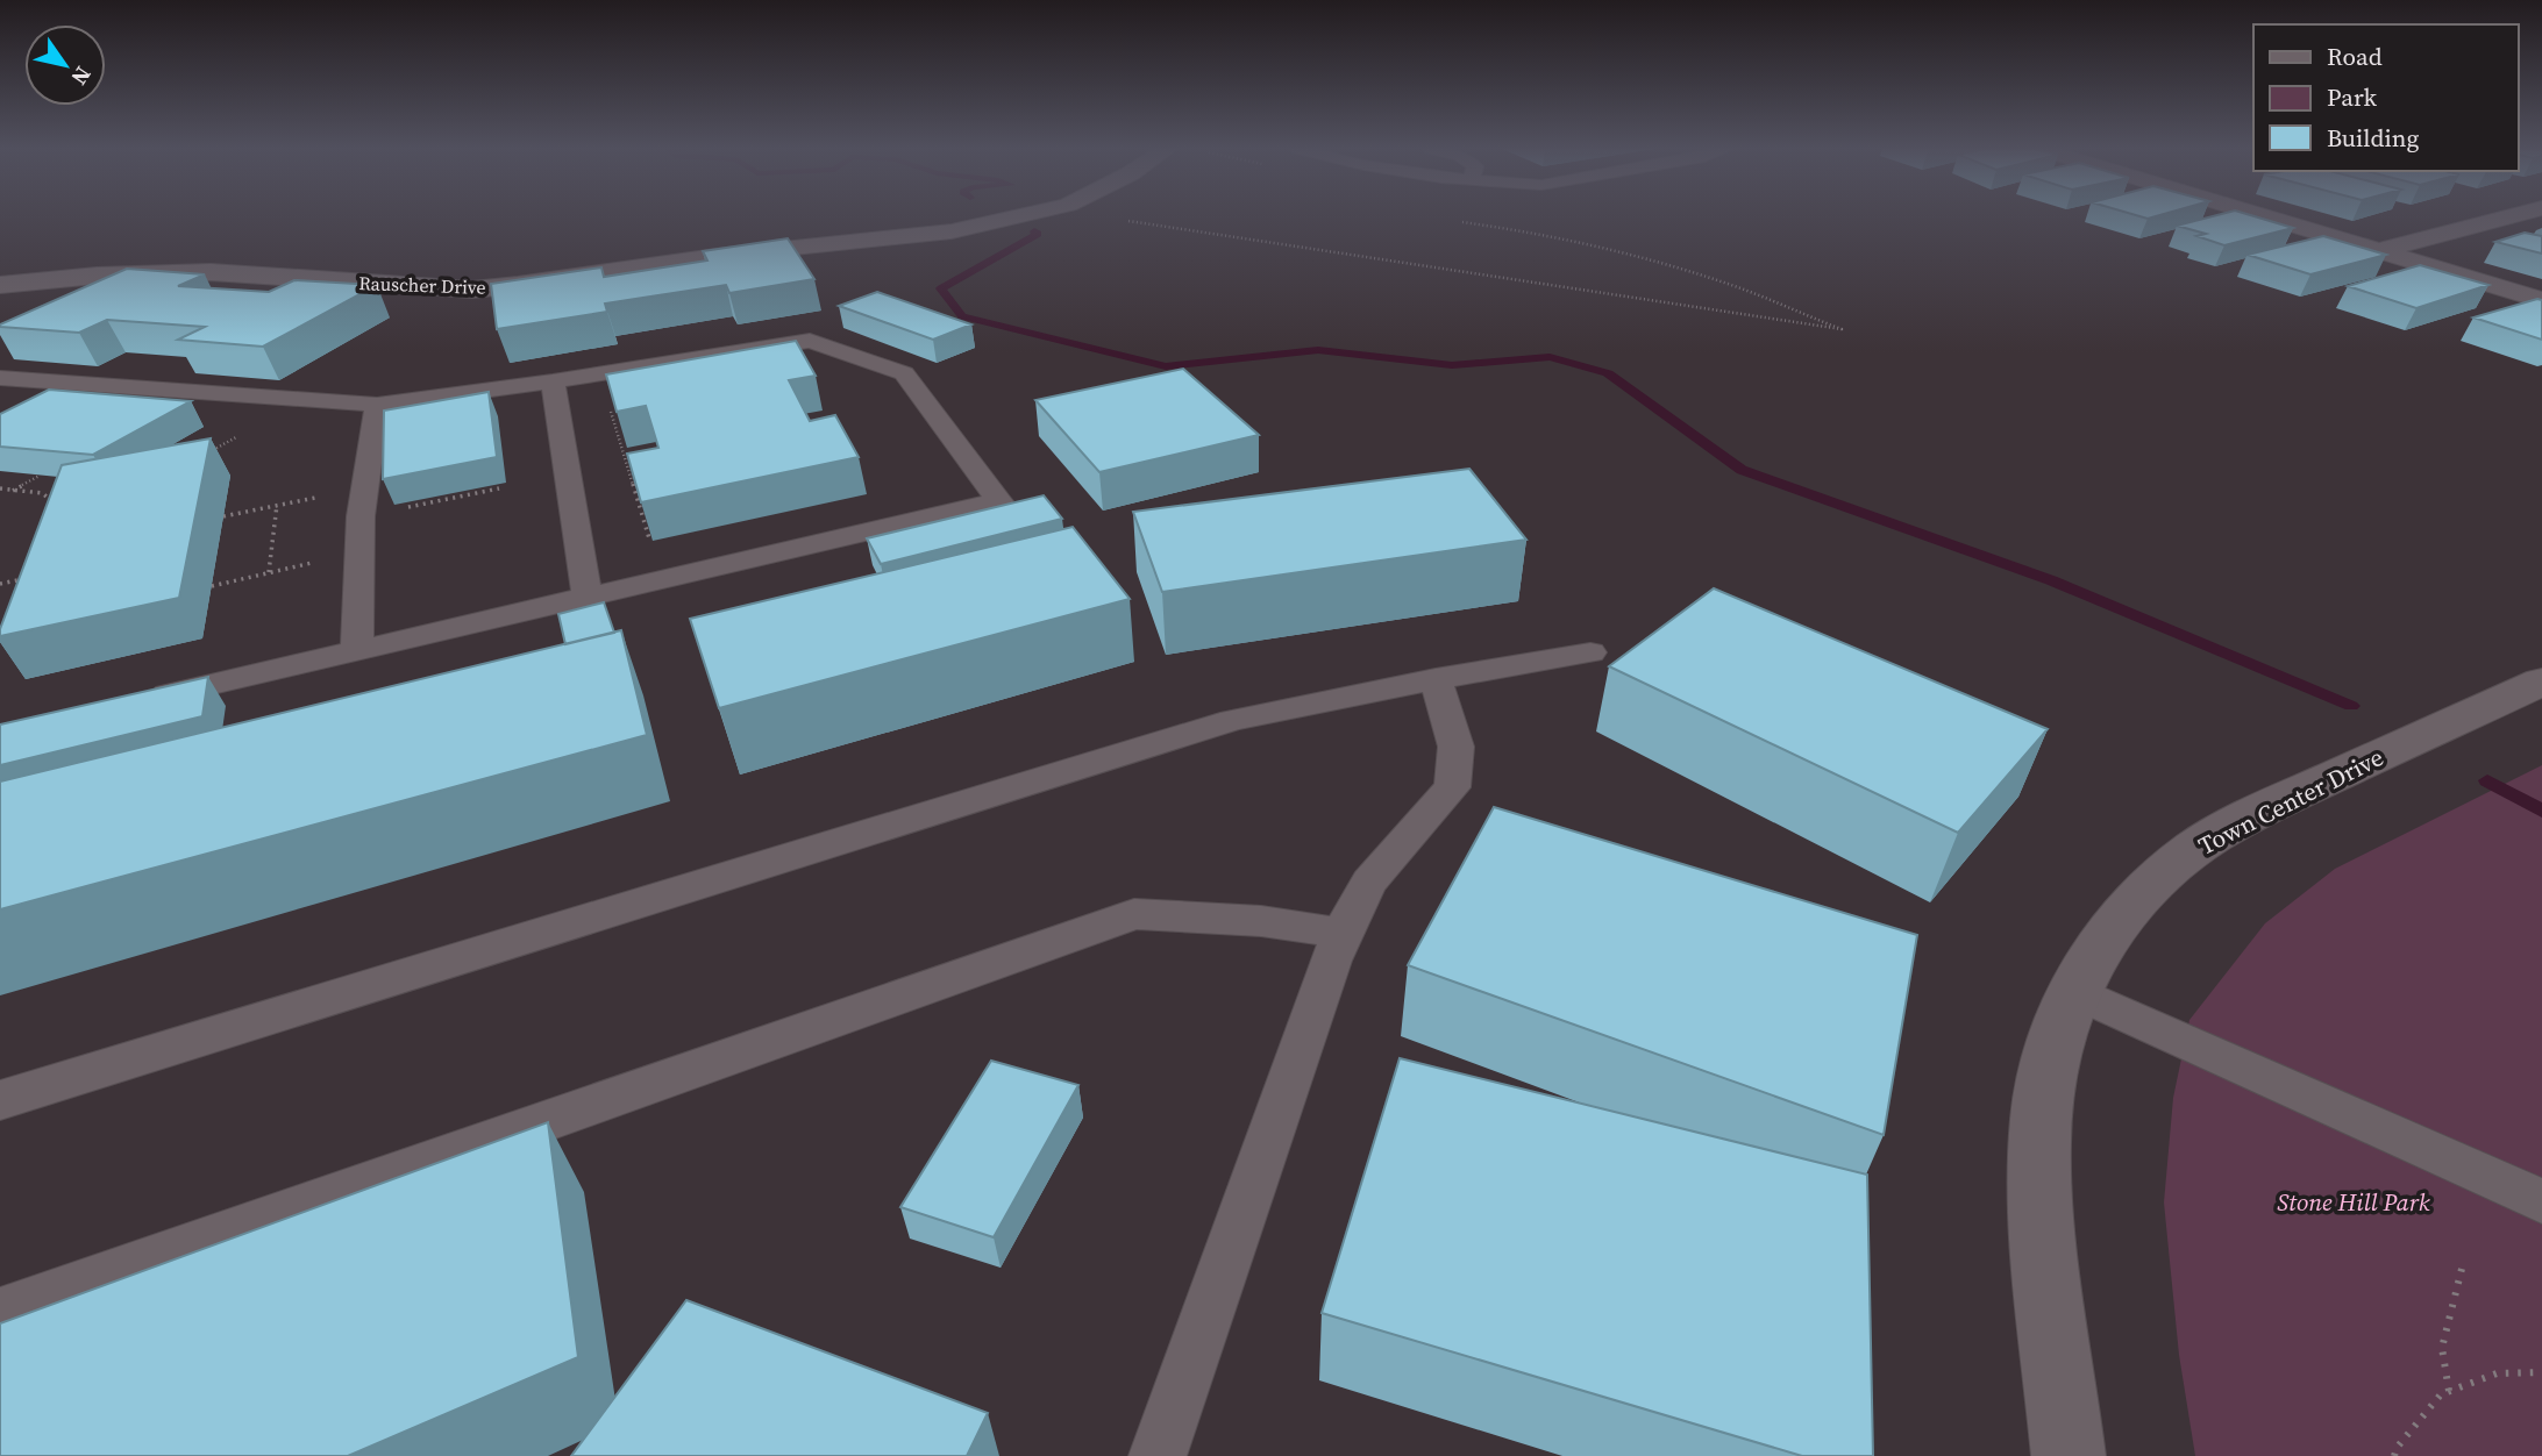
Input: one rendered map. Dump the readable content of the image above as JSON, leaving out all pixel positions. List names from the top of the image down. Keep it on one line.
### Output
{"streets":{"street":["Rauscher Drive","Town Center Drive"]},"parks":["Stone Hill Park"],"legend":["Road","Park","Building"],"north":"bottom right"}
